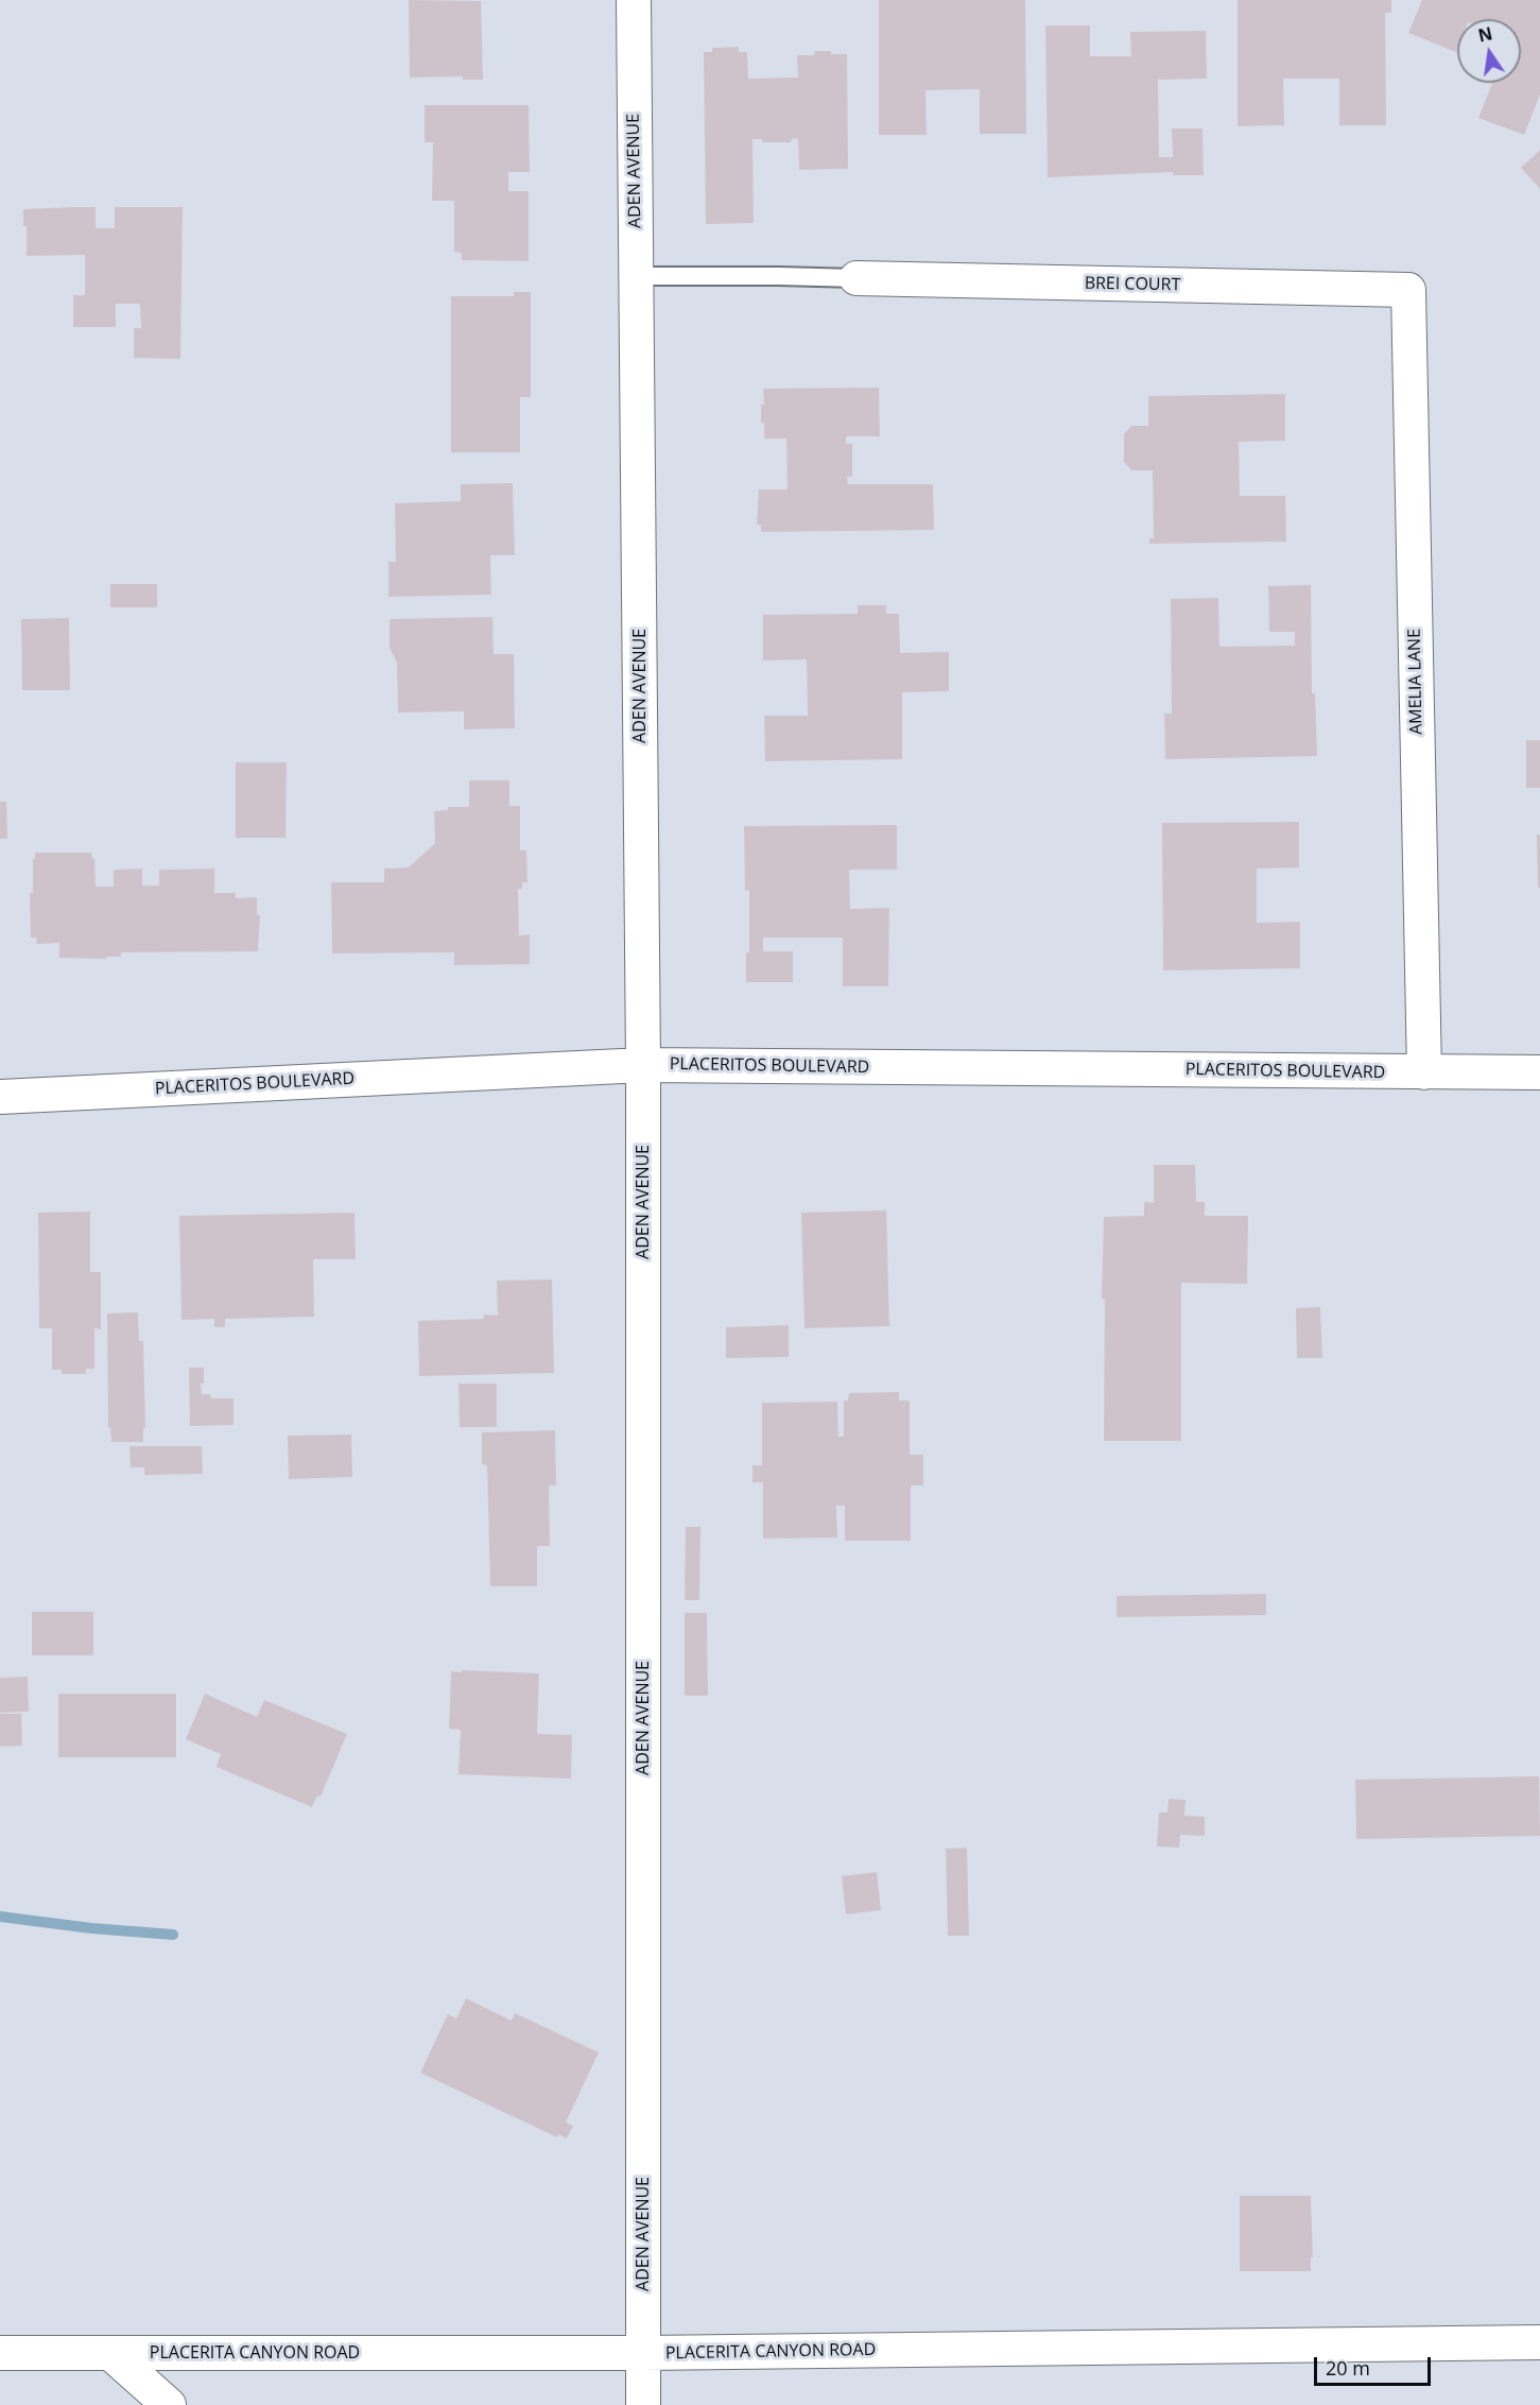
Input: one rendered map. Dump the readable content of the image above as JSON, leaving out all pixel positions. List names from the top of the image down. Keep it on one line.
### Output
{"streets":{"street":["ADEN AVENUE","BREI COURT","AMELIA LANE","PLACERITOS BOULEVARD","PLACERITA CANYON ROAD"]},"crossings":[["ADEN AVENUE","PLACERITOS BOULEVARD"],["ADEN AVENUE","PLACERITA CANYON ROAD"],["BREI COURT","AMELIA LANE"],["AMELIA LANE","PLACERITOS BOULEVARD"]],"scale_bar":"20 m","north":"top"}
